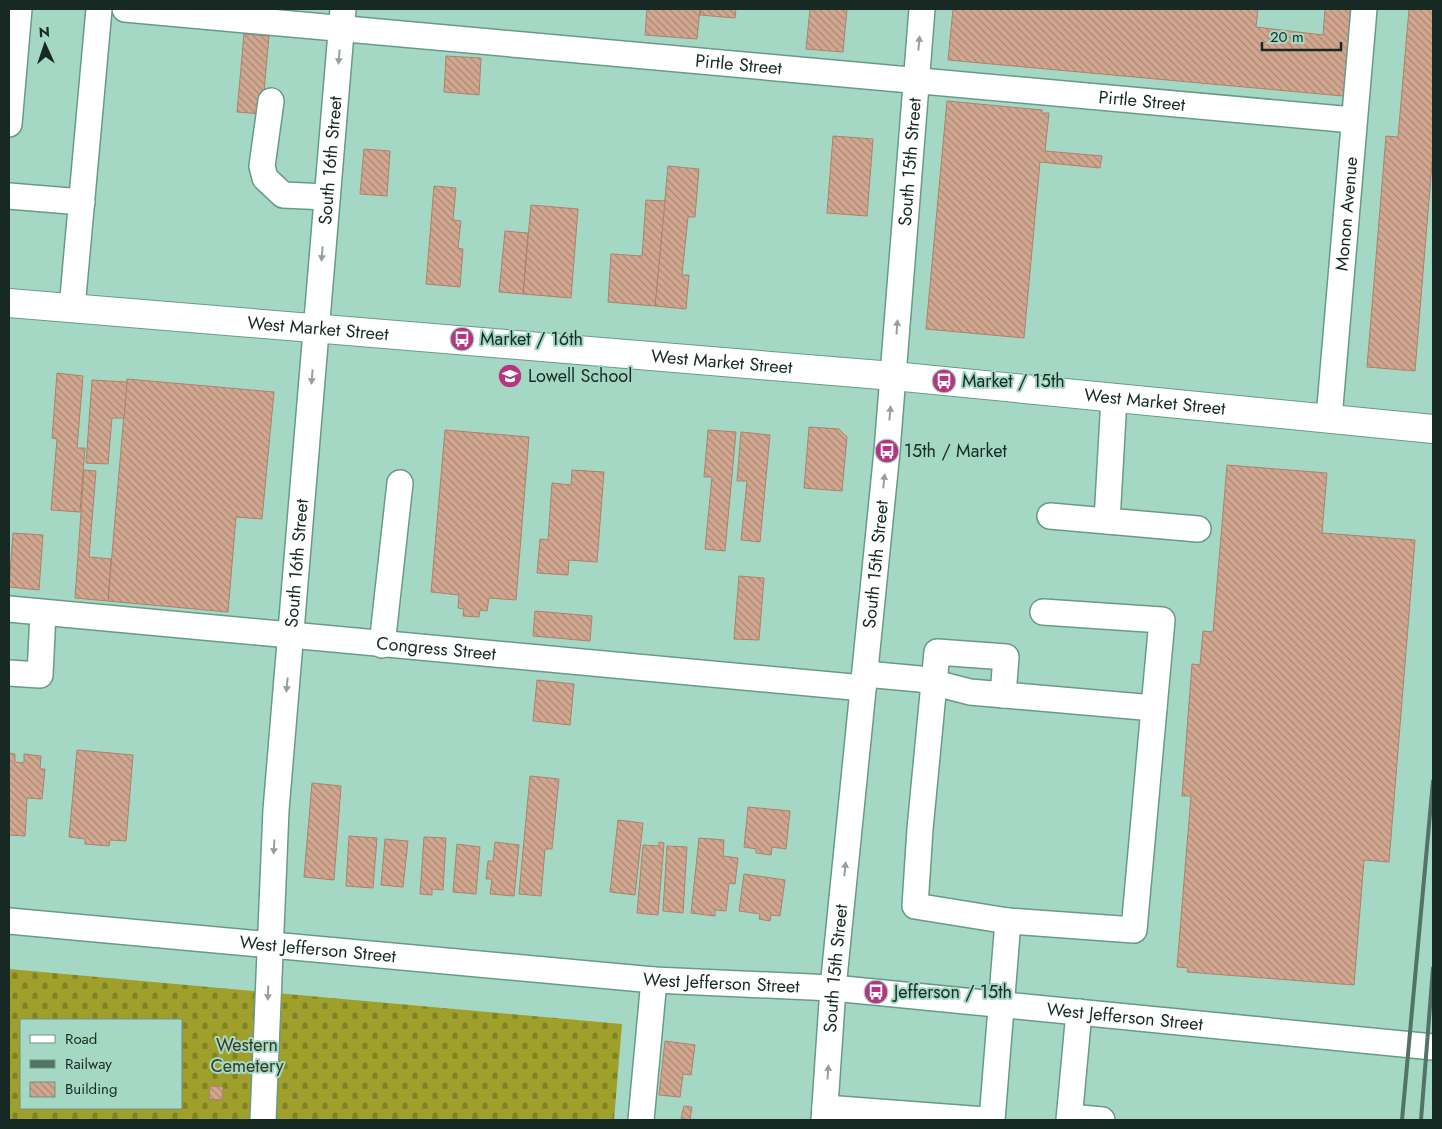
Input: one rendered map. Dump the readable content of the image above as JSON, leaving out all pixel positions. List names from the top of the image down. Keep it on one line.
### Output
{"streets":{"main road":["West Market Street"],"street":["Pirtle Street","South 16th Street","South 15th Street","Monon Avenue","Congress Street","West Jefferson Street"]},"crossings":[["Pirtle Street","South 16th Street"],["Pirtle Street","South 15th Street"],["Pirtle Street","Monon Avenue"],["South 16th Street","West Market Street"],["South 16th Street","Congress Street"],["South 16th Street","West Jefferson Street"],["South 15th Street","West Market Street"],["South 15th Street","Congress Street"],["South 15th Street","West Jefferson Street"],["Monon Avenue","West Market Street"]],"one_way":["South 16th Street"],"parks":["Western Cemetery"],"places":{"bus stop":["Market / 16th","Market / 15th","15th / Market","Jefferson / 15th"],"school or university":["Lowell School"]},"legend":["Road","Railway","Building"],"scale_bar":"20 m","north":"top"}
